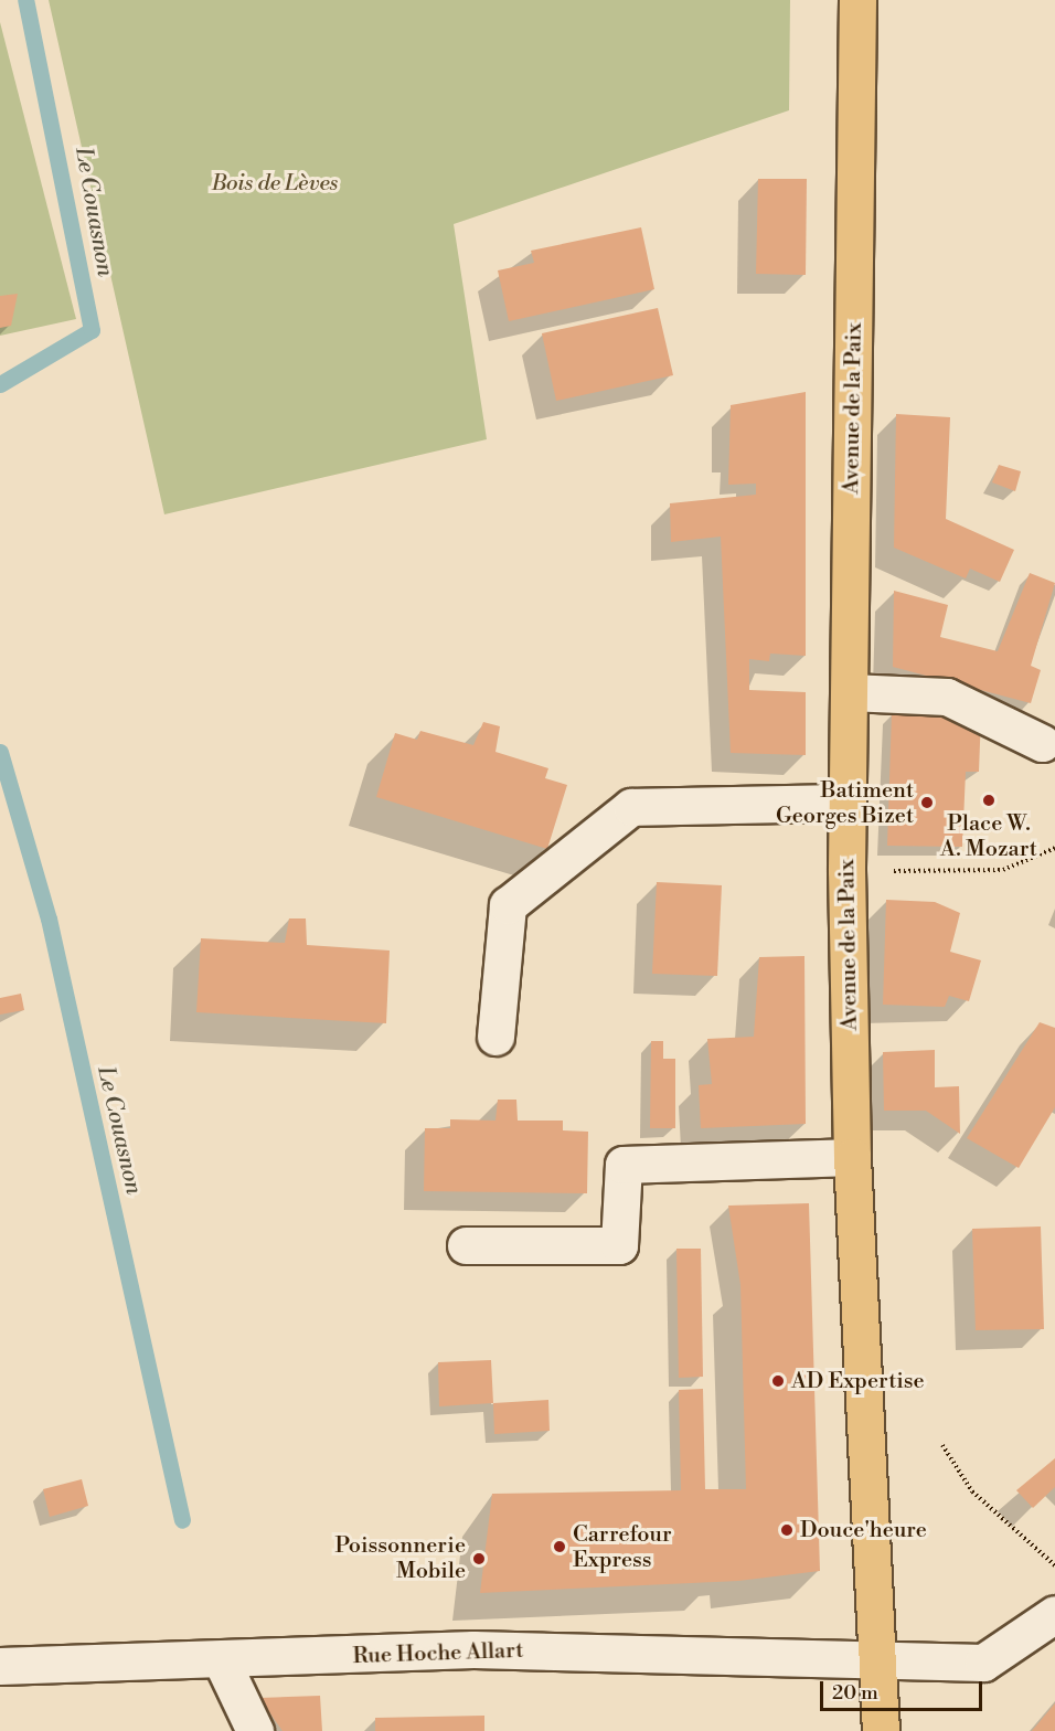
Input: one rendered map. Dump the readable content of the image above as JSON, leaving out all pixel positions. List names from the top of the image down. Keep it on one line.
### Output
{"streets":{"main road":["Avenue de la Paix"],"street":["Rue Hoche Allart"]},"crossings":[["Avenue de la Paix","Rue Hoche Allart"]],"water":["Le Couasnon"],"parks":["Bois de Lèves"],"places":["Place W. A. Mozart","Batiment Georges Bizet","AD Expertise","Douce'heure","Carrefour Express","Poissonnerie Mobile"],"scale_bar":"20 m"}
